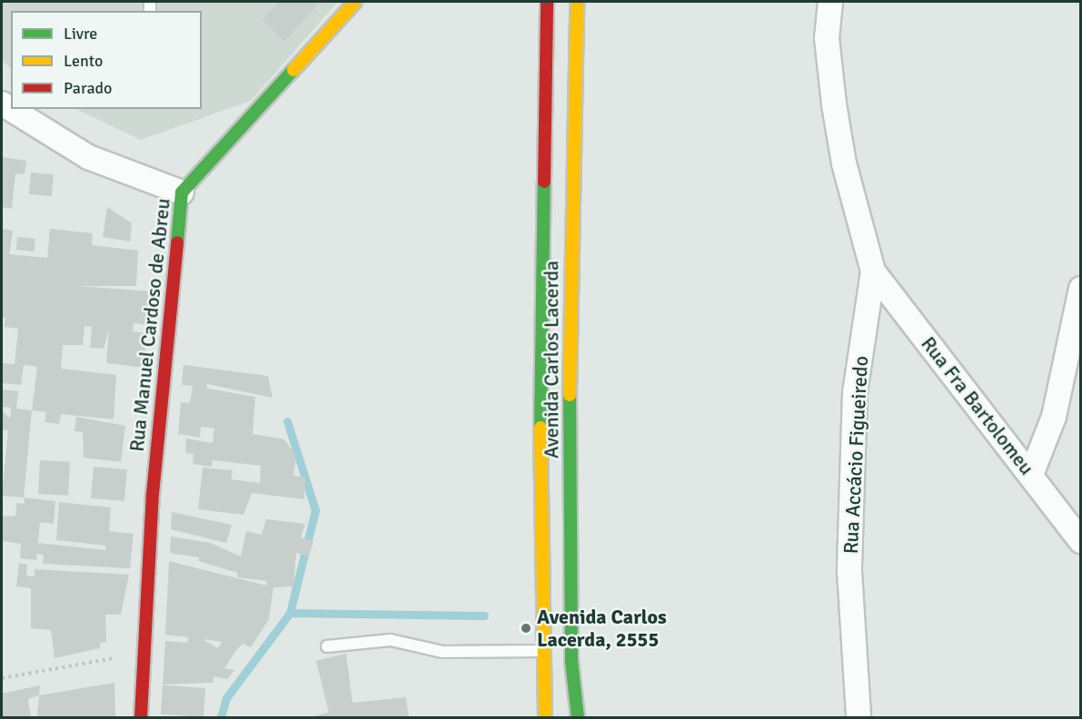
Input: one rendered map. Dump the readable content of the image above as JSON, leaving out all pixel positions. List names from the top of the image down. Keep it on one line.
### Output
{"streets":{"main road":["Rua Manuel Cardoso de Abreu","Avenida Carlos Lacerda"],"street":["Rua Fra Bartolomeu","Rua Accácio Figueiredo"]},"crossings":[["Rua Fra Bartolomeu","Rua Accácio Figueiredo"]],"places":["Avenida Carlos Lacerda, 2555"],"legend":["Livre","Lento","Parado"]}
